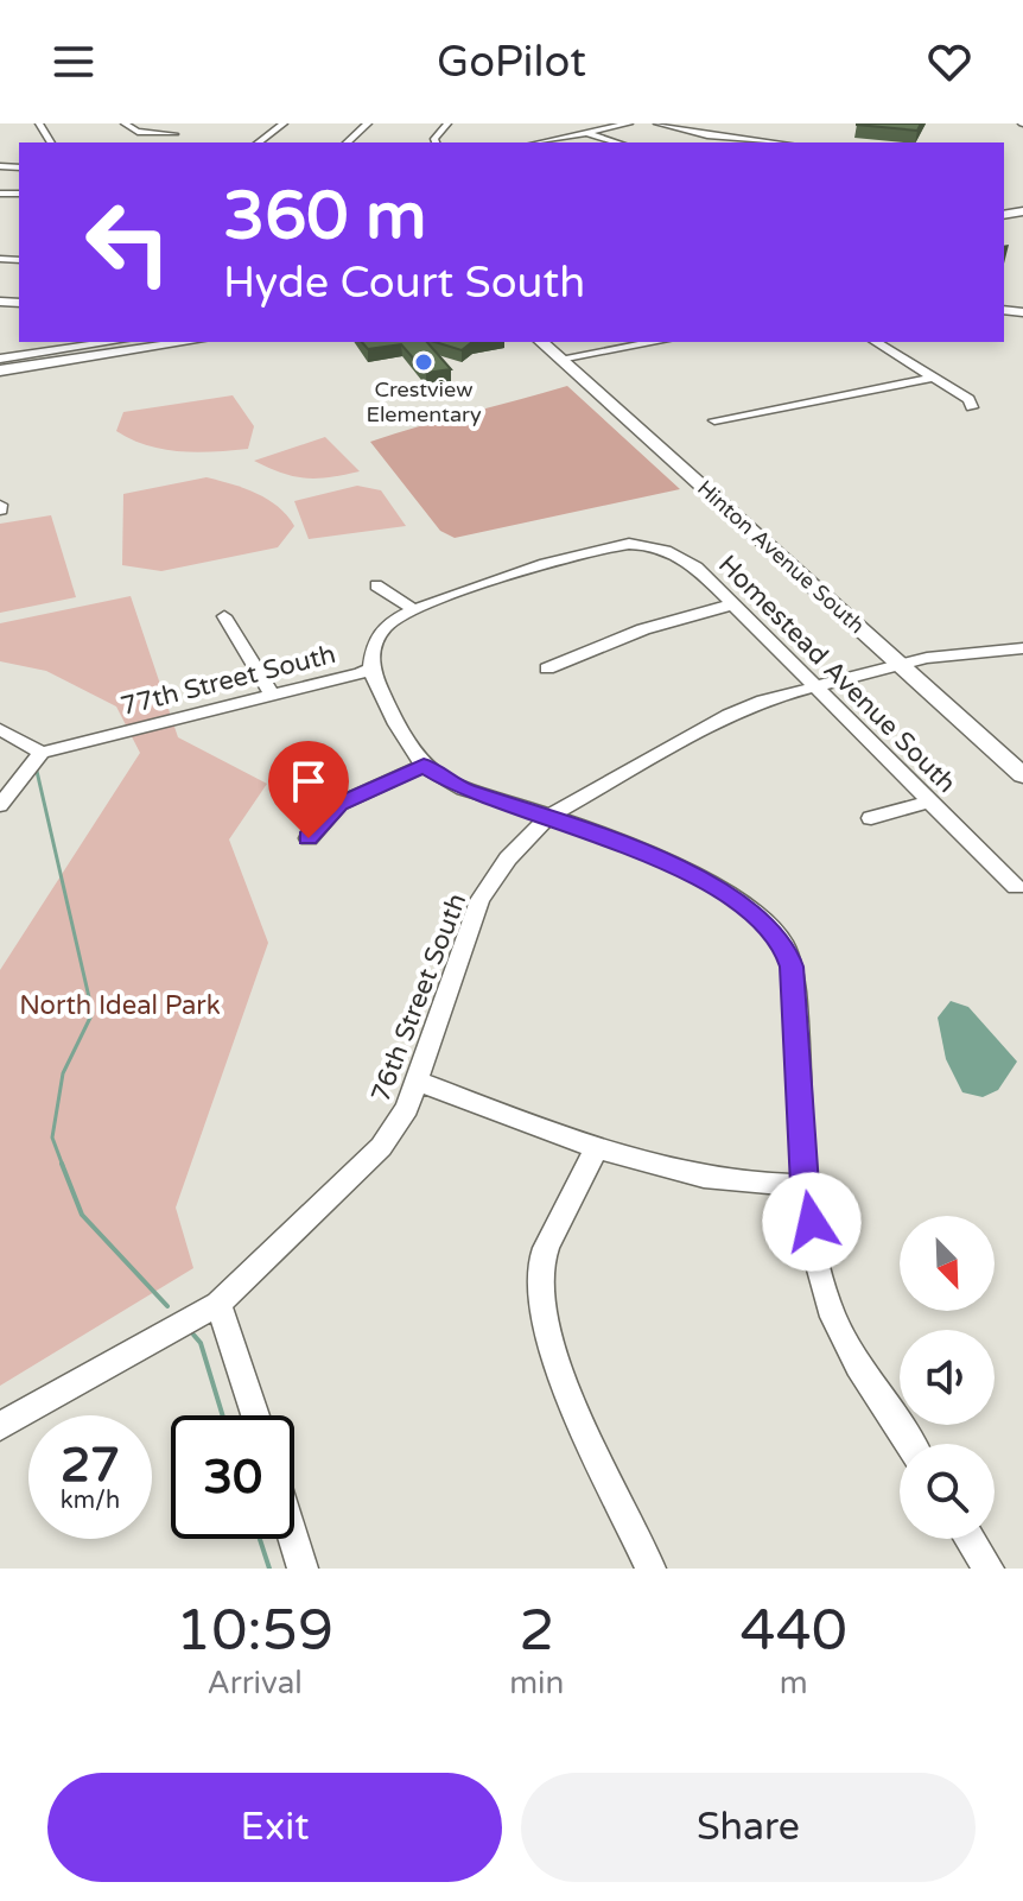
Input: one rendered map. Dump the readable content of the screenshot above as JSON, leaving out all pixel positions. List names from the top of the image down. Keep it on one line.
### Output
{"streets":{"main road":["Hinton Avenue South"],"street":["Homestead Avenue South","77th Street South","76th Street South"]},"crossings":[["Hinton Avenue South","76th Street South"],["Homestead Avenue South","77th Street South"],["Homestead Avenue South","76th Street South"]],"parks":["North Ideal Park"],"places":["Crestview Elementary"],"north":"bottom right","page":{"header":"GoPilot","turn":["360 m","Hyde Court South"],"speed":"27 km/h","limit":"30","eta":["10:59","Arrival","2","min","440","m"],"buttons":["Exit","Share"]}}
